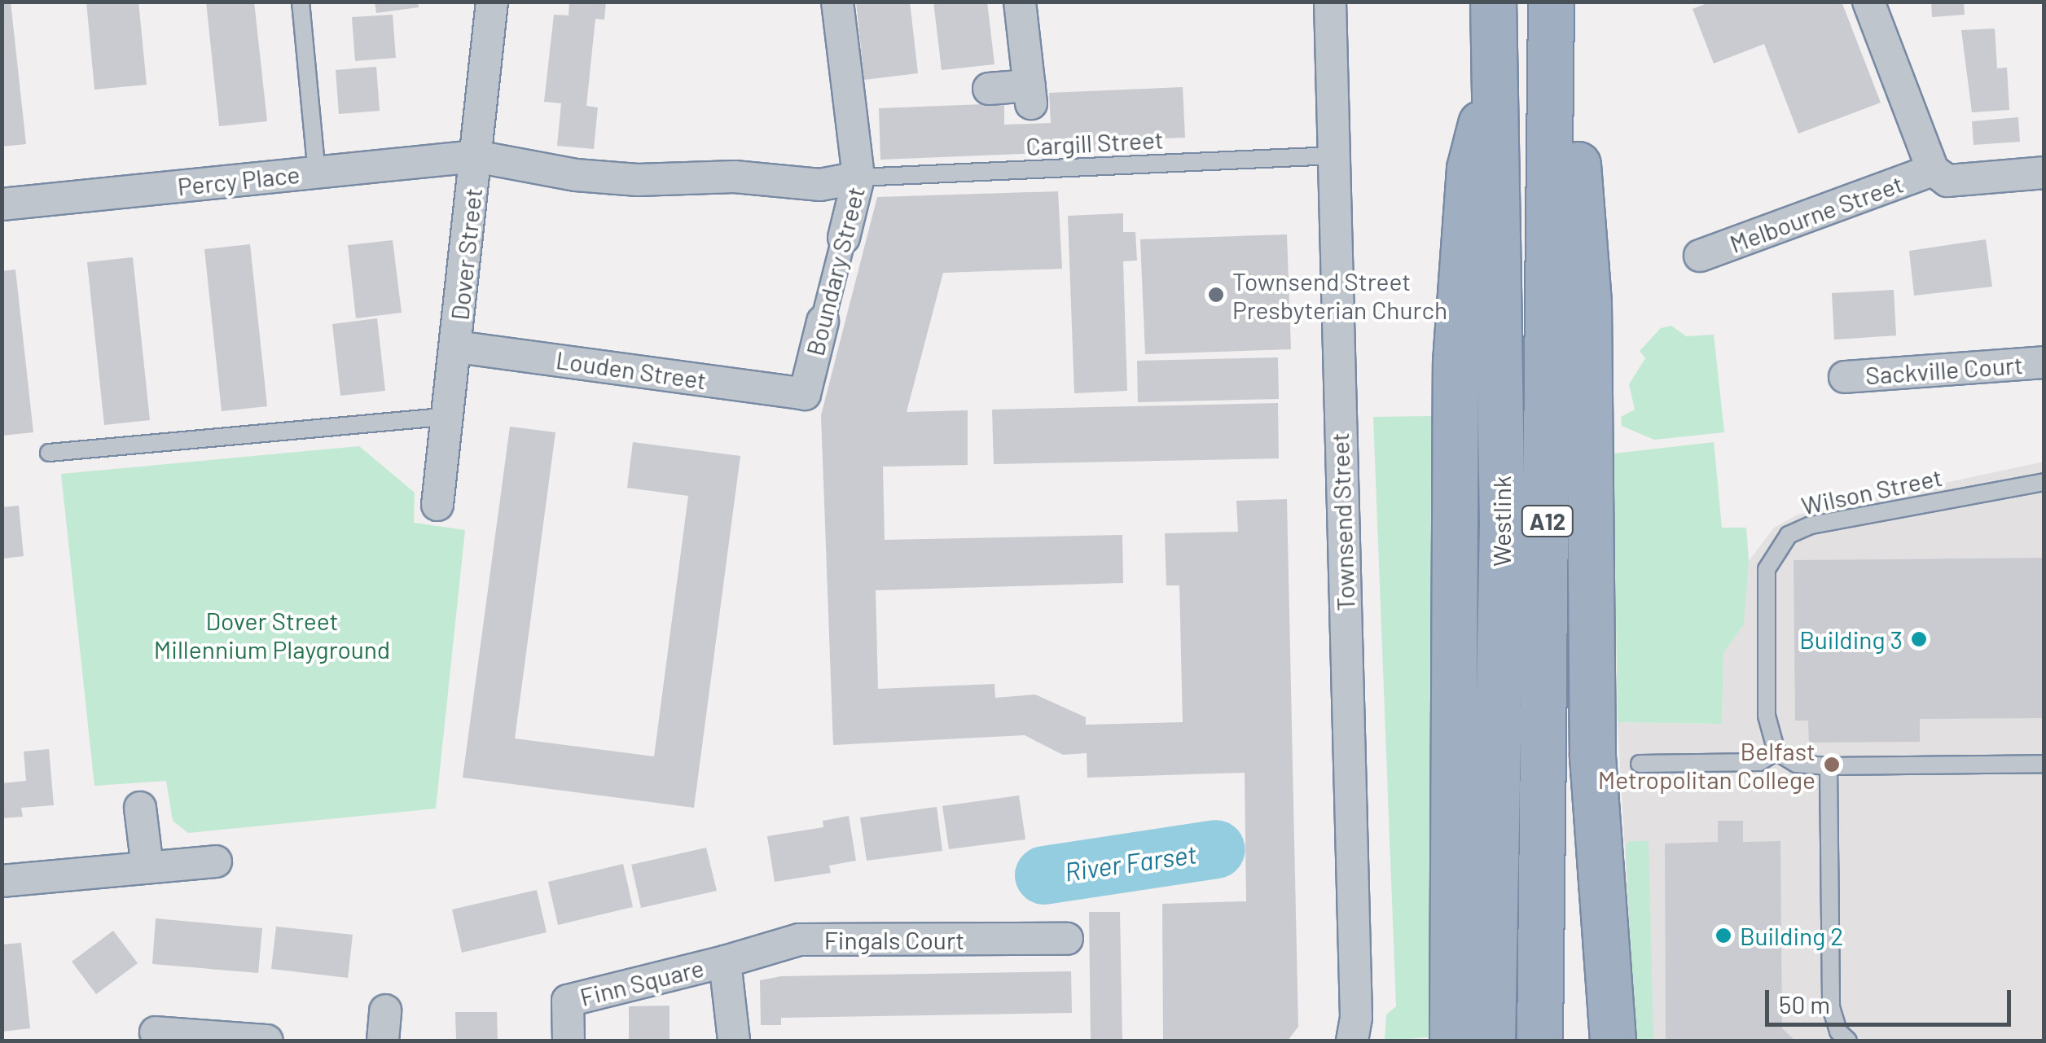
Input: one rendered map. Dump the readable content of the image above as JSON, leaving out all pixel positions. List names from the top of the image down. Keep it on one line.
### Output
{"streets":{"highway":["Westlink","A12"],"street":["Percy Place","Melbourne Street","Dover Street","Boundary Street","Louden Street","Sackville Court","Townsend Street","Fingals Court","Finn Square"],"lane":["Cargill Street","Wilson Street"]},"crossings":[["Cargill Street","Percy Place"],["Cargill Street","Boundary Street"],["Cargill Street","Townsend Street"],["Percy Place","Dover Street"],["Percy Place","Boundary Street"],["Dover Street","Louden Street"],["Boundary Street","Louden Street"],["Fingals Court","Finn Square"]],"water":["River Farset"],"parks":["Dover Street Millennium Playground"],"places":["Townsend Street Presbyterian Church","Building 3","Belfast Metropolitan College","Building 2"],"scale_bar":"50 m"}
